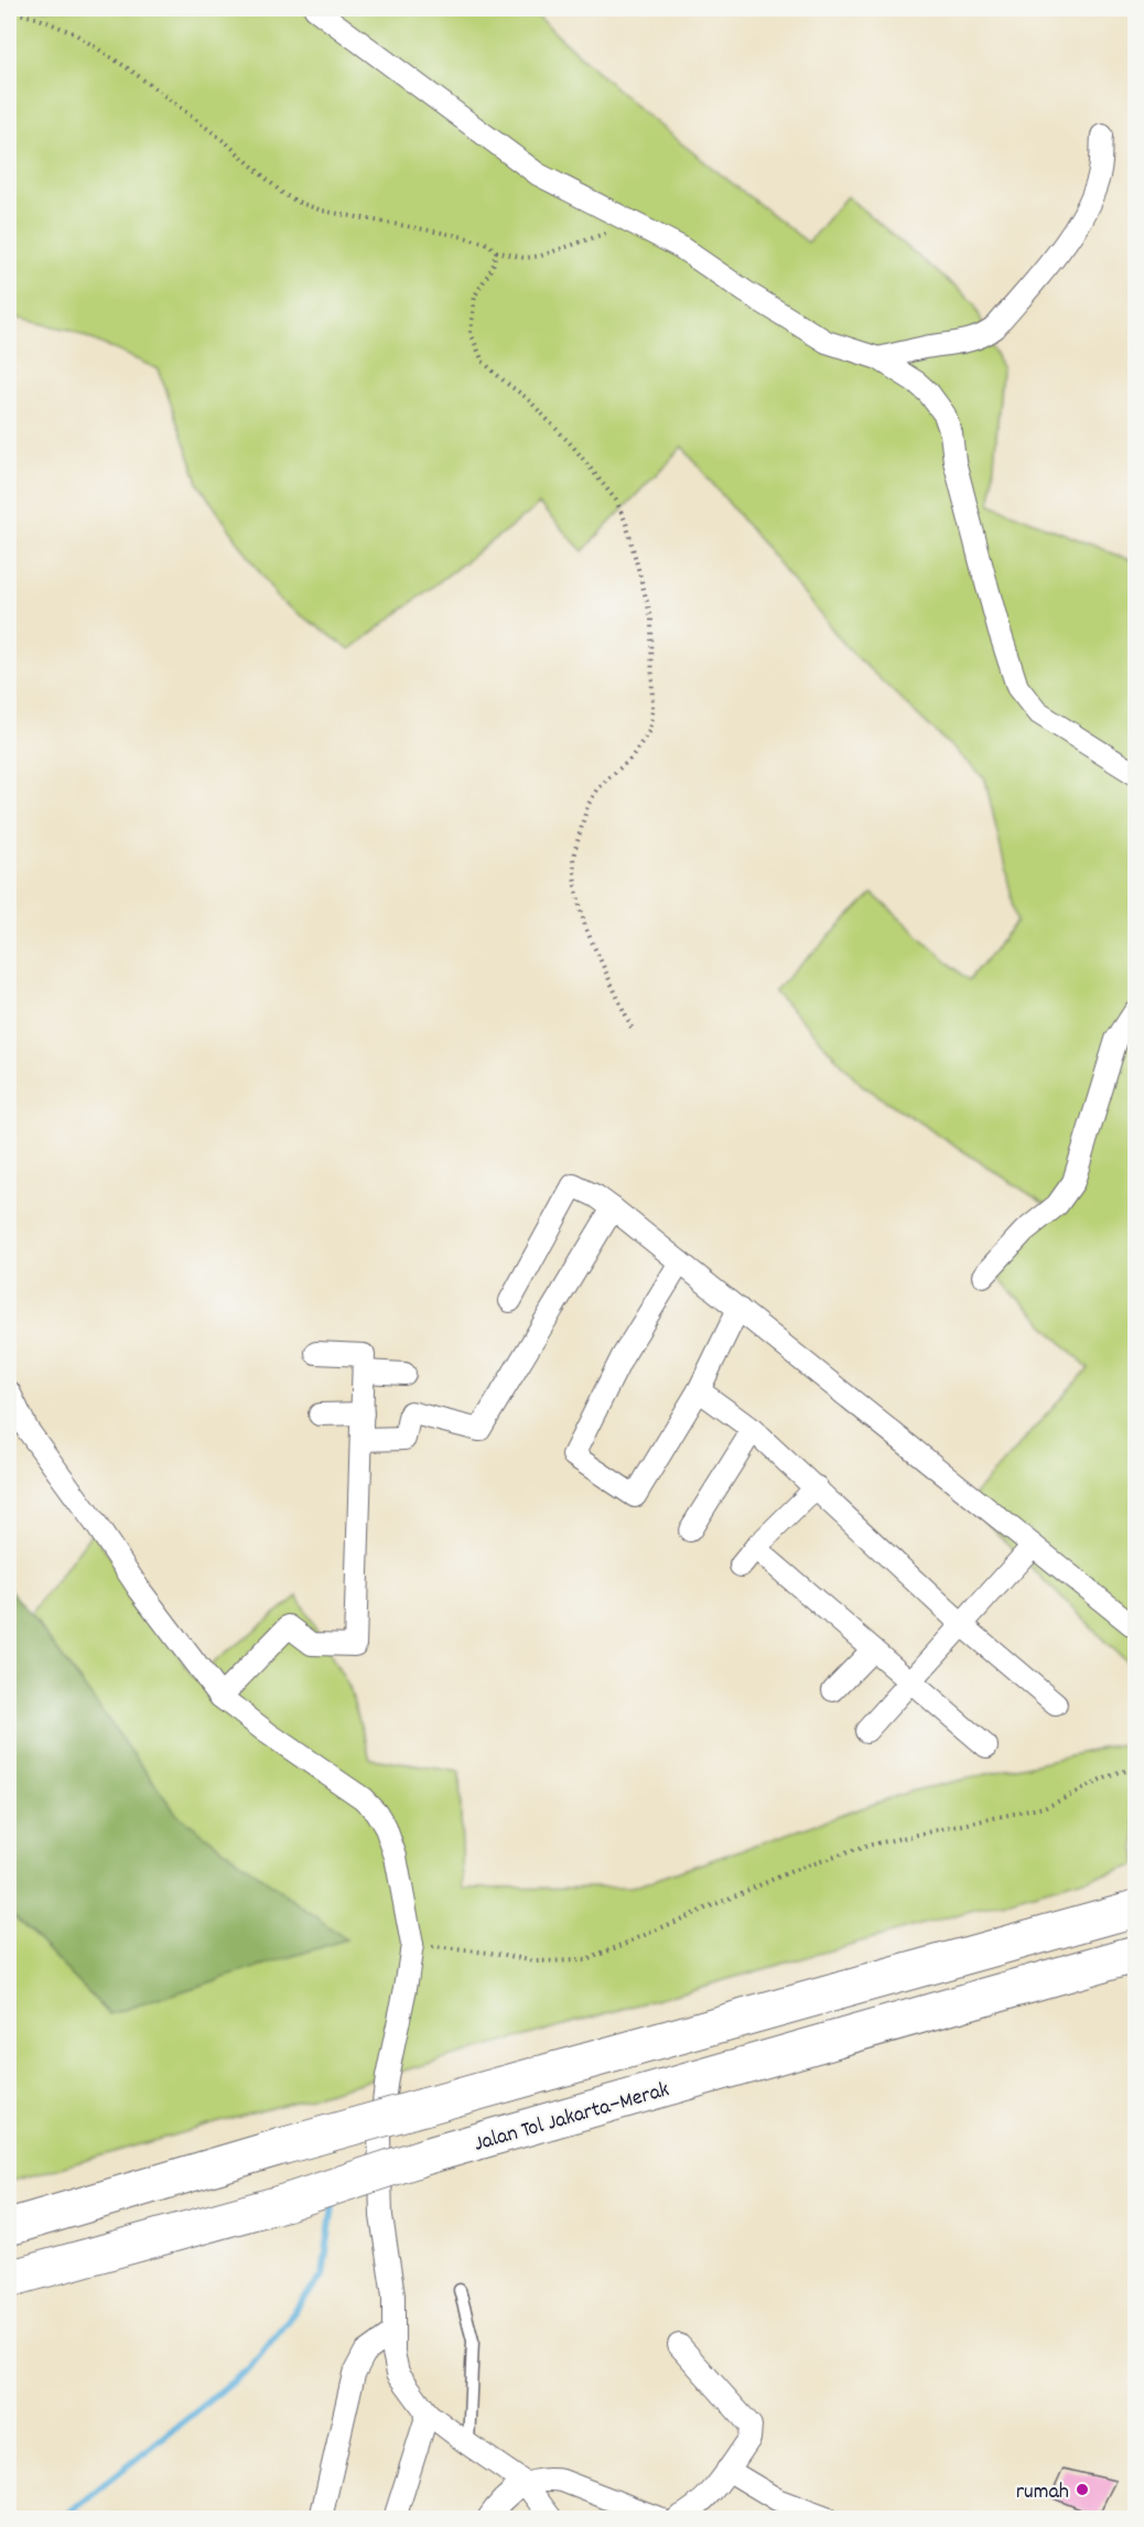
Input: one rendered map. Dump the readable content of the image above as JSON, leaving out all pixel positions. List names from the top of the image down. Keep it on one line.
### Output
{"streets":{"highway":["Jalan Tol Jakarta–Merak"]},"places":["rumah"]}
